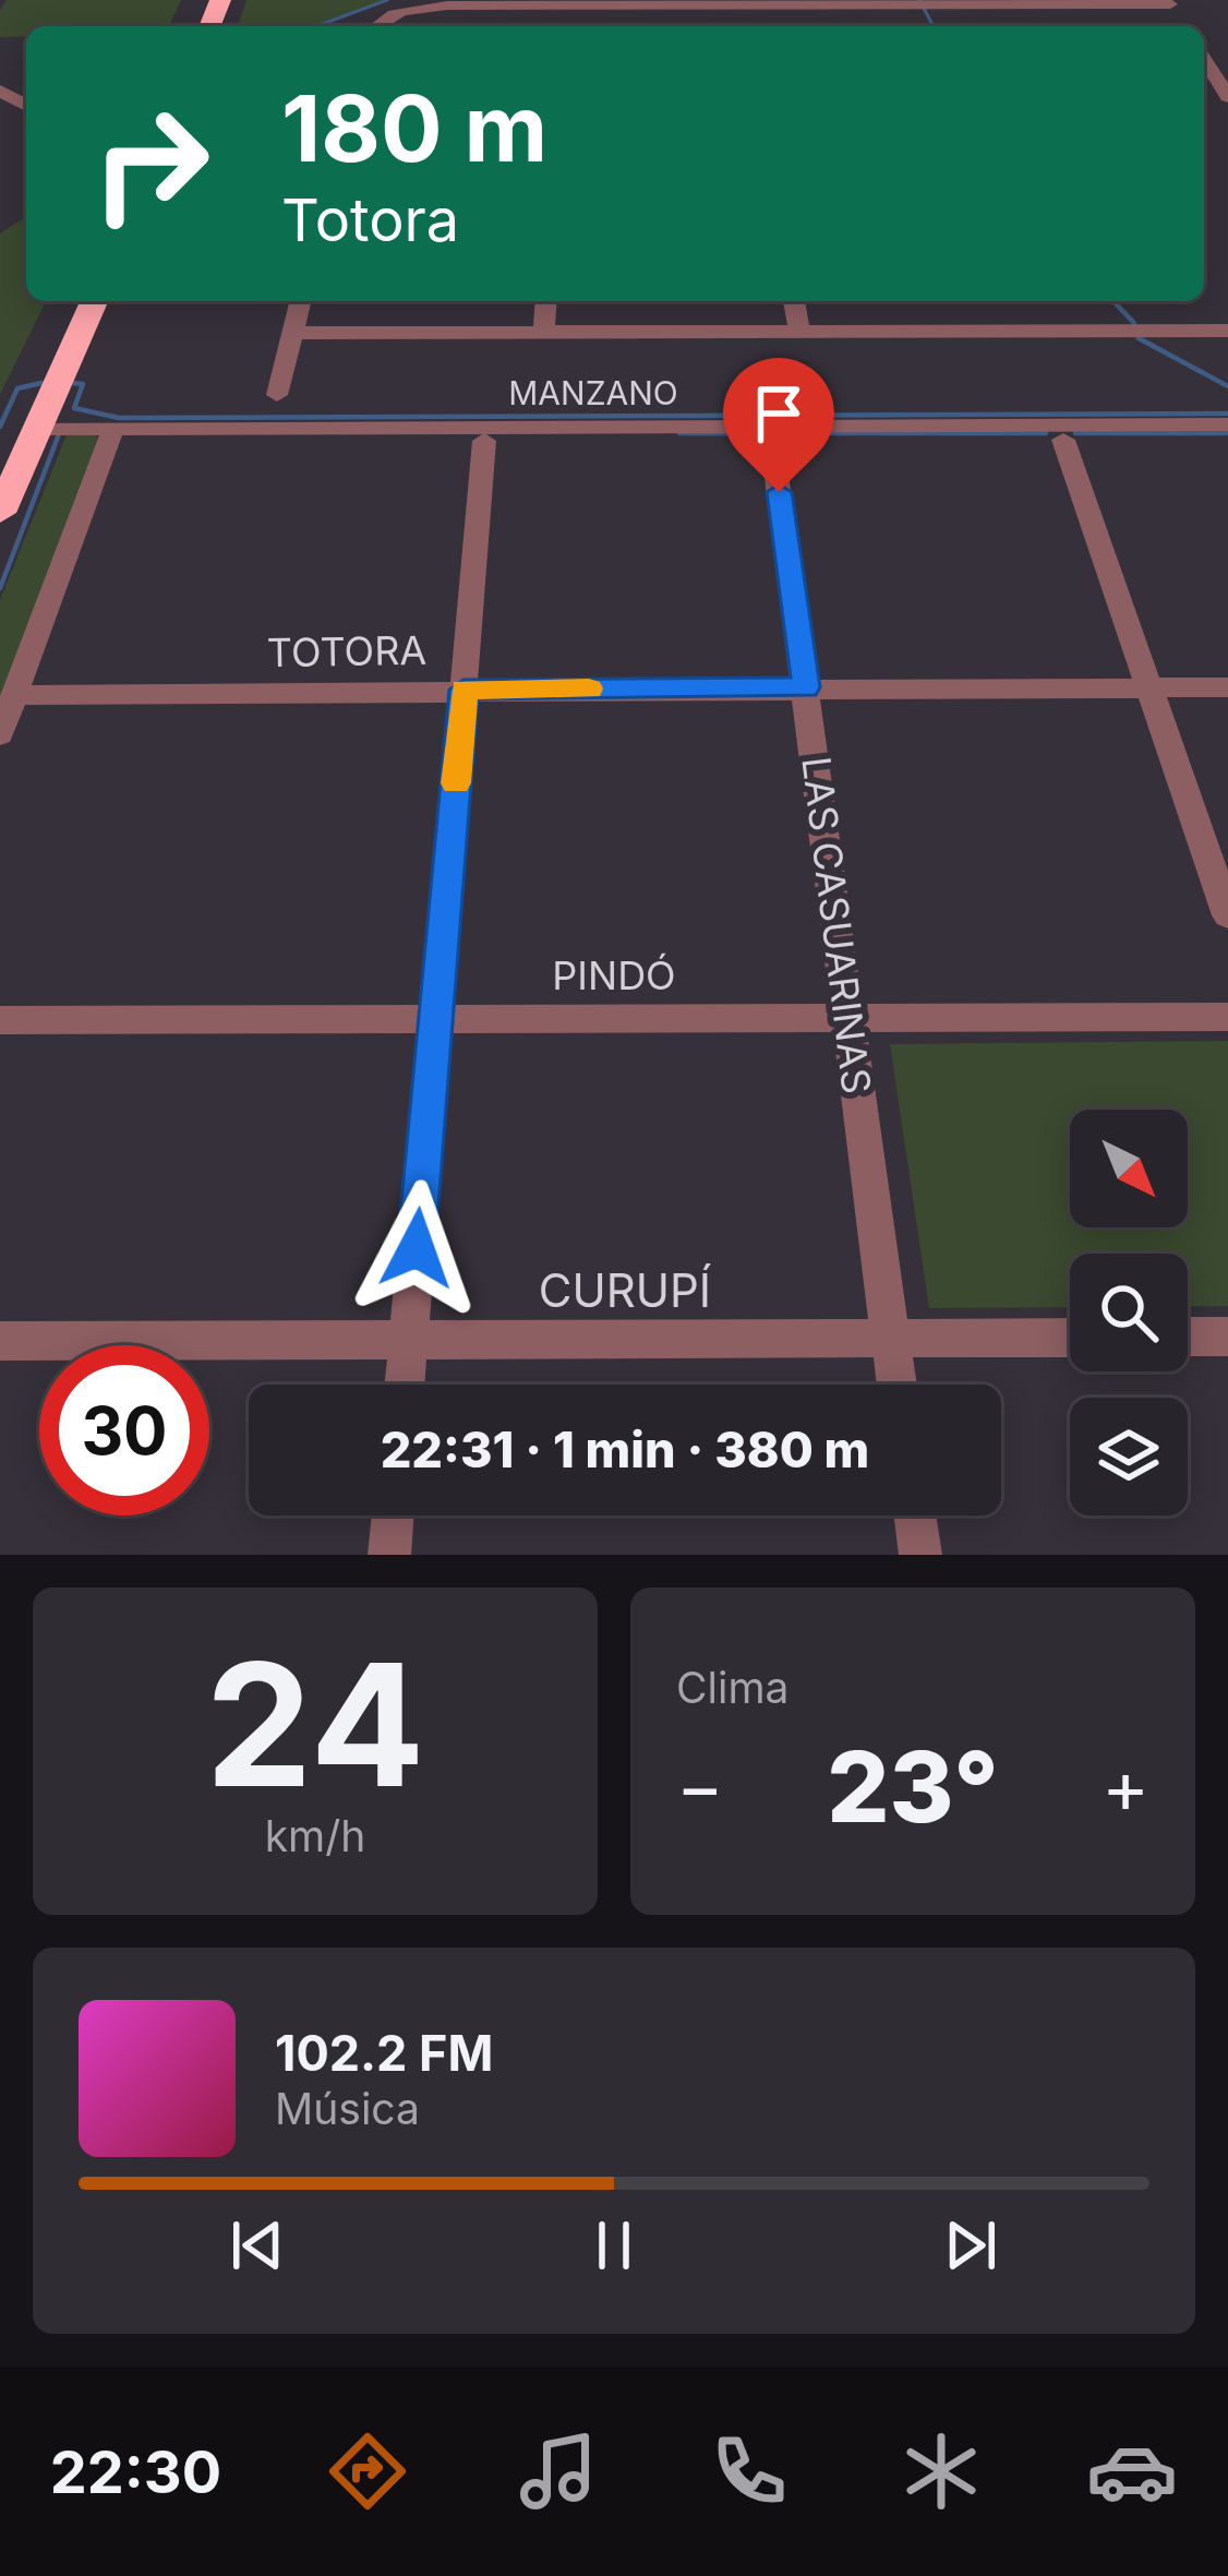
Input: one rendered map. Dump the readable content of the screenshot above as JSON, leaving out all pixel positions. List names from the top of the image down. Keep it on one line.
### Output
{"streets":{"street":["MANZANO","TOTORA","LAS CASUARINAS","PINDÓ","CURUPÍ"]},"crossings":[["TOTORA","LAS CASUARINAS"],["LAS CASUARINAS","PINDÓ"],["LAS CASUARINAS","CURUPÍ"]],"north":"bottom right","page":{"turn":["180 m","Totora"],"limit":"30","trip":"22:31 · 1 min · 380 m","tile":[["24","km/h"],"Clima"],"heat":["−","23°","+"],"song":["102.2 FM","Música"],"tabs":"22:30"}}
